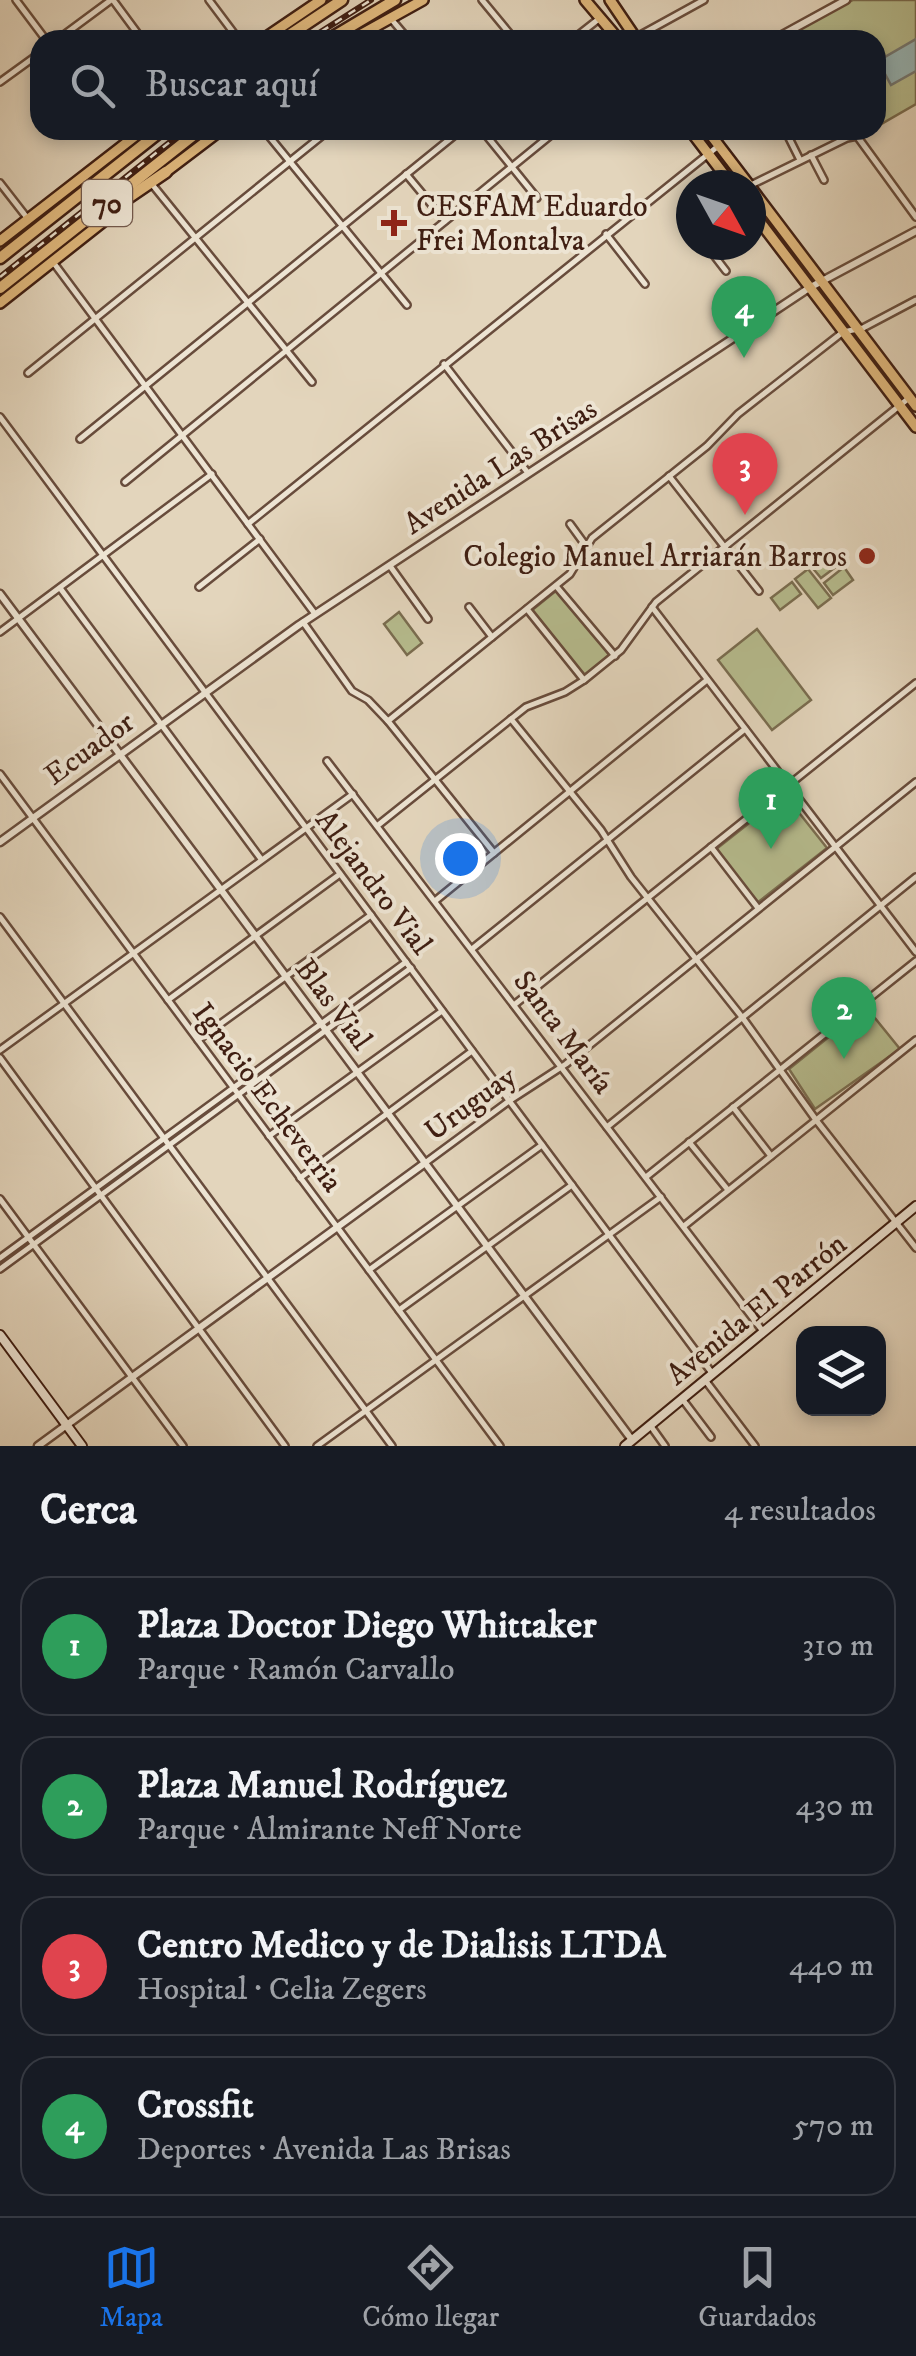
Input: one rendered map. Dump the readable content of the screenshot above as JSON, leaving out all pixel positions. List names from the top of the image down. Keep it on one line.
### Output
{"streets":{"highway":["70"],"main road":["Avenida El Parrón"],"street":["Avenida Las Brisas","Ecuador","Alejandro Vial","Blas Vial","Santa María","Ignacio Echeverria","Uruguay"]},"crossings":[["Avenida Las Brisas","Ecuador"],["Avenida Las Brisas","Alejandro Vial"],["Ecuador","Alejandro Vial"],["Ecuador","Blas Vial"],["Ecuador","Ignacio Echeverria"],["Alejandro Vial","Uruguay"],["Alejandro Vial","Avenida El Parrón"],["Blas Vial","Uruguay"],["Blas Vial","Avenida El Parrón"],["Santa María","Uruguay"],["Santa María","Avenida El Parrón"],["Ignacio Echeverria","Uruguay"]],"places":{"health":["CESFAM Eduardo Frei Montalva"],"other":["Colegio Manuel Arriarán Barros"]},"north":"bottom right","page":{"search":"Buscar aquí","pins":["4","3","1","2"],"heading":["Cerca","4 resultados"],"list":[{"mark":"1","name":"Plaza Doctor Diego Whittaker","note":"Parque · Ramón Carvallo","value":"310 m"},{"mark":"2","name":"Plaza Manuel Rodríguez","note":"Parque · Almirante Neff Norte","value":"430 m"},{"mark":"3","name":"Centro Medico y de Dialisis LTDA","note":"Hospital · Celia Zegers","value":"440 m"},{"mark":"4","name":"Crossfit","note":"Deportes · Avenida Las Brisas","value":"570 m"}],"nav":["Mapa","Cómo llegar","Guardados"]}}
